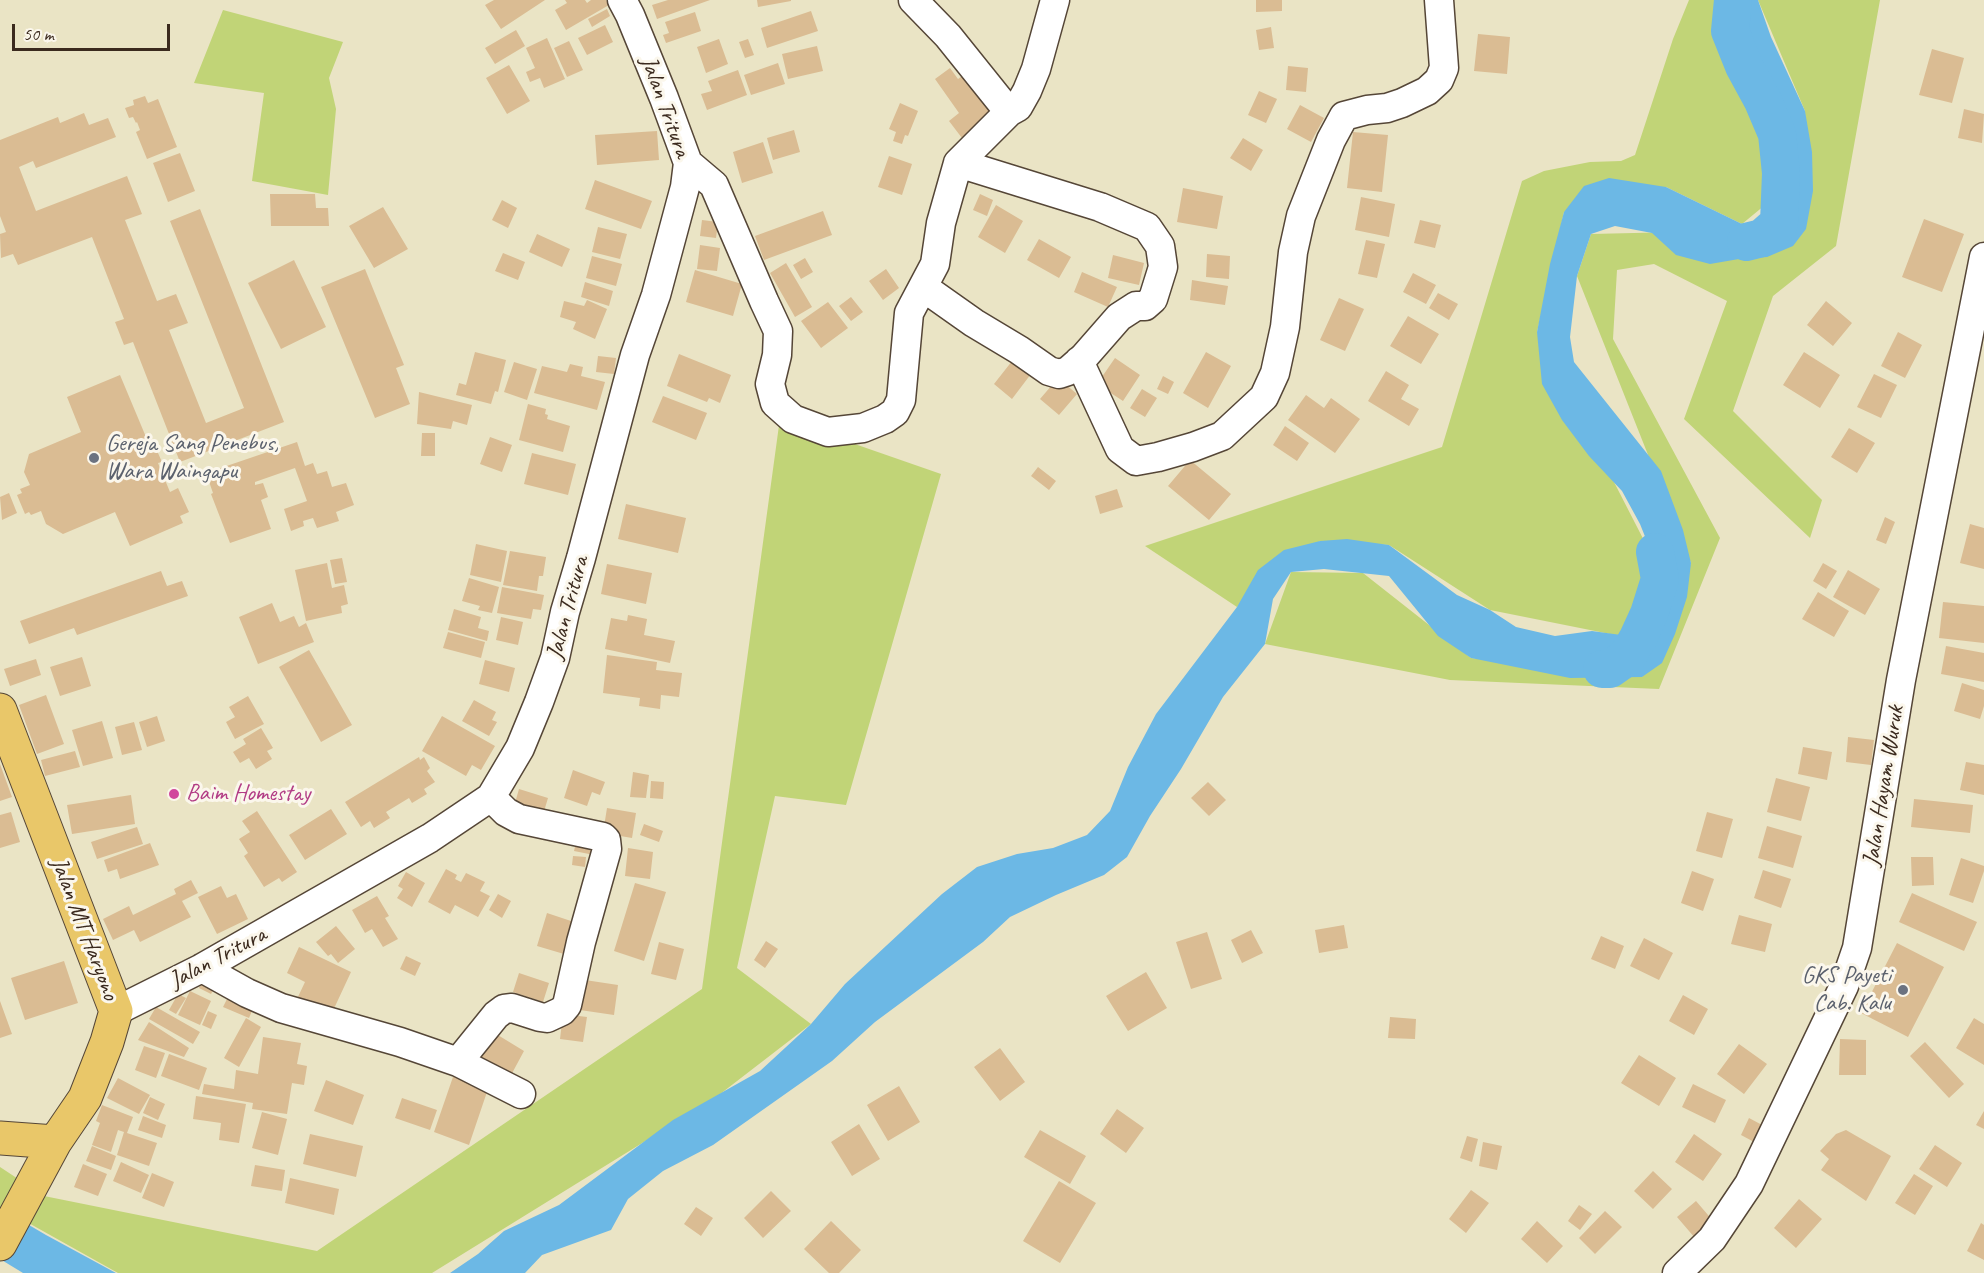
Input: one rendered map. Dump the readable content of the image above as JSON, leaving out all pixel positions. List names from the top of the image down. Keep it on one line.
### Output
{"streets":{"highway":["Jalan MT Haryono"],"street":["Jalan Tritura","Jalan Hayam Wuruk"]},"crossings":[["Jalan Tritura","Jalan MT Haryono"]],"places":["Gereja Sang Penebus, Wara Waingapu","Baim Homestay","GKS Payeti Cab. Kalu"],"scale_bar":"50 m"}
